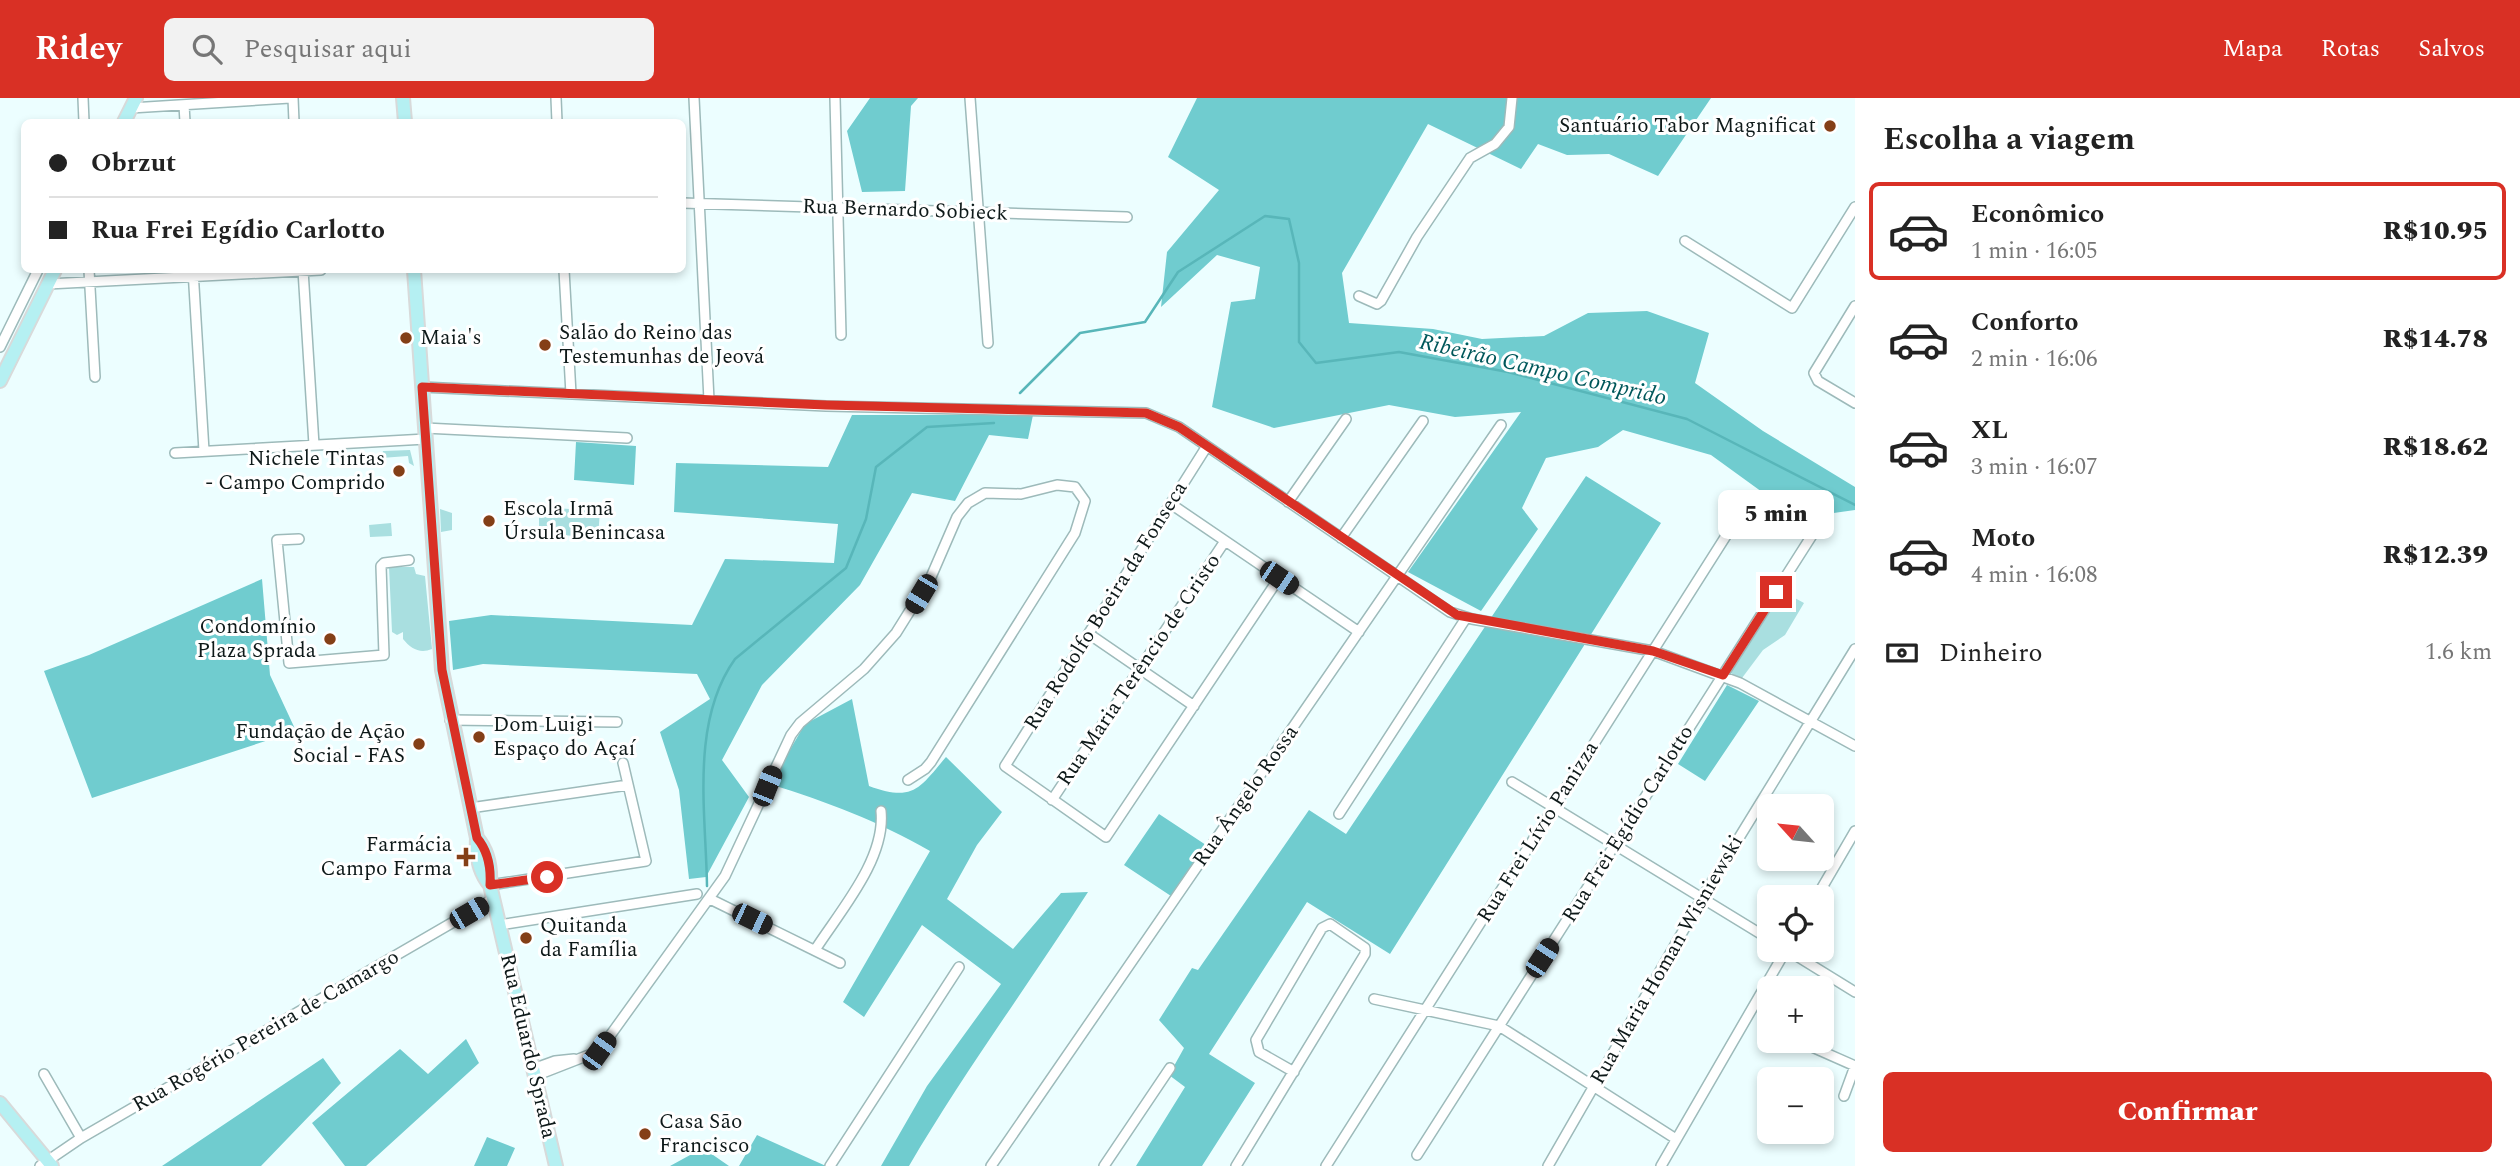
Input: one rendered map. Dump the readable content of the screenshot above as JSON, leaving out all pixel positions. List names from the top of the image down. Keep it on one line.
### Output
{"streets":{"main road":["Rua Eduardo Sprada"],"street":["Rua Bernardo Sobieck","Rua Rodolfo Boeira da Fonseca","Rua Maria Terêncio de Cristo","Rua Ângelo Rossa","Rua Frei Egídio Carlotto","Rua Frei Lívio Panizza","Rua Maria Homan Wisniewski","Rua Rogério Pereira de Camargo"]},"crossings":[["Rua Rodolfo Boeira da Fonseca","Rua Maria Terêncio de Cristo"],["Rua Rogério Pereira de Camargo","Rua Eduardo Sprada"]],"water":["Ribeirão Campo Comprido"],"places":{"other":["Santuário Tabor Magnificat","Maia's","Salão do Reino das Testemunhas de Jeová","Nichele Tintas - Campo Comprido","Escola Irmã Úrsula Benincasa","Condomínio Plaza Sprada","Dom Luigi Espaço do Açaí","Fundação de Ação Social - FAS","Quitanda da Família","Casa São Francisco"],"health":["Farmácia Campo Farma"]},"north":"top left","page":{"header":"Ridey","search":"Pesquisar aqui","nav":["Mapa","Rotas","Salvos"],"heading":"Escolha a viagem","banner":["Obrzut","Rua Frei Egídio Carlotto"],"list":[{"name":"Econômico","note":"1 min · 16:05","value":"R$10.95"},{"name":"Conforto","note":"2 min · 16:06","value":"R$14.78"},{"name":"XL","note":"3 min · 16:07","value":"R$18.62"},{"name":"Moto","note":"4 min · 16:08","value":"R$12.39"}],"bubble":"5 min","pay":["Dinheiro","1.6 km"],"map_buttons":["+","−"],"buttons":"Confirmar"}}
